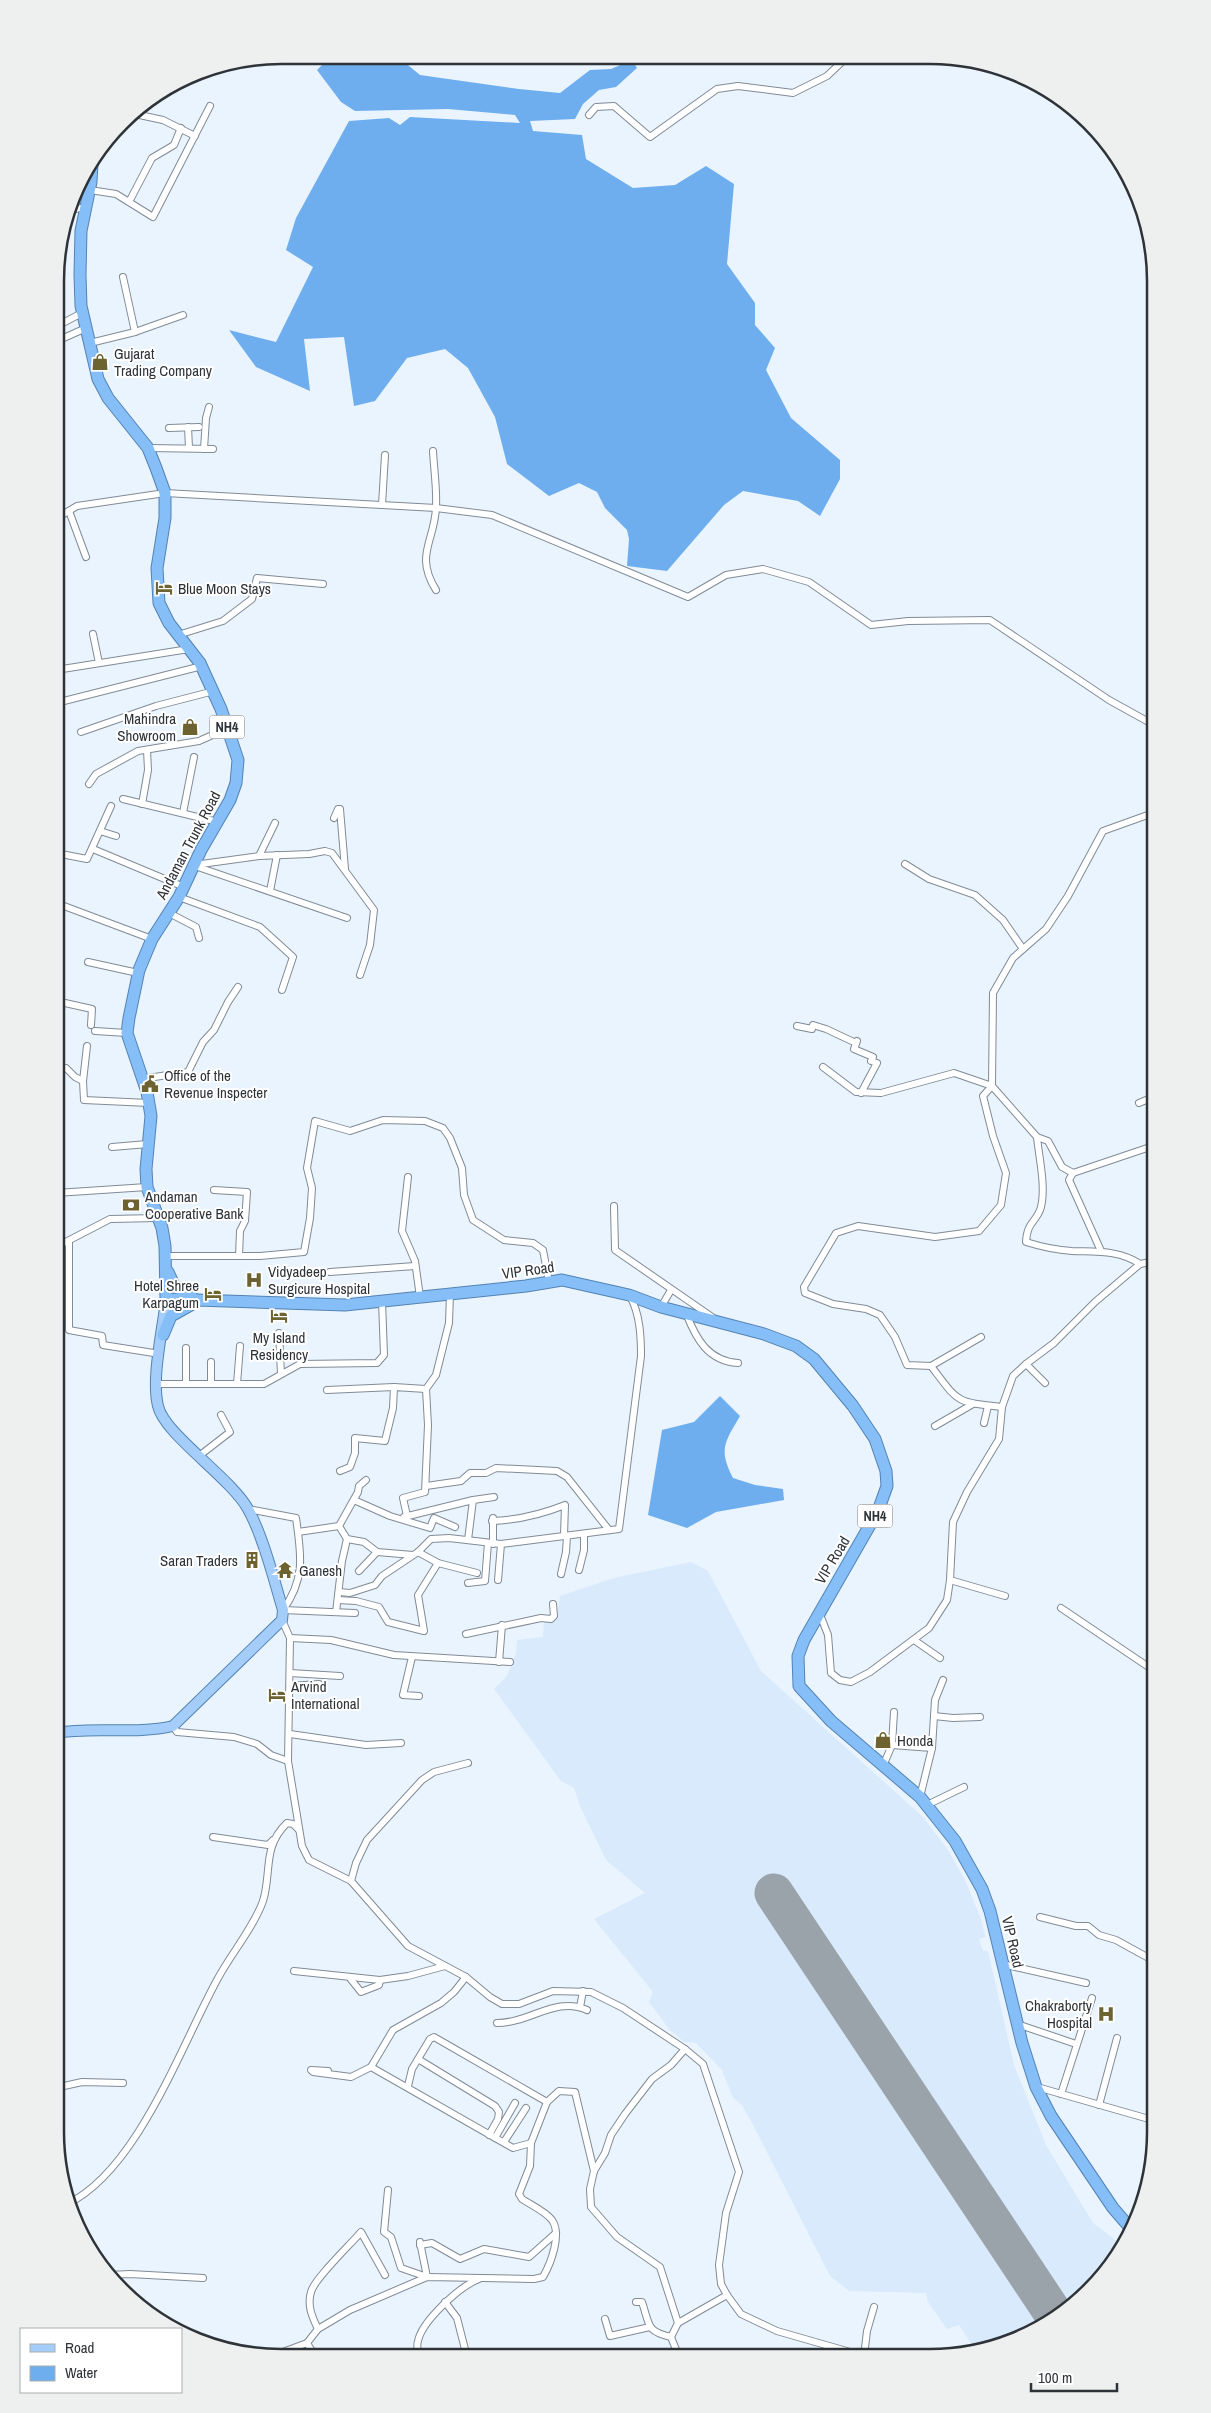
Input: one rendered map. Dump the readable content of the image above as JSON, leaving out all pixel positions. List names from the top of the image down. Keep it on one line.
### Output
{"streets":{"highway":["NH4","Andaman Trunk Road","VIP Road"]},"crossings":[["Andaman Trunk Road","VIP Road"]],"places":{"shop":["Gujarat Trading Company","Mahindra Showroom","Honda"],"hotel":["Blue Moon Stays","Hotel Shree Karpagum","My Island Residency","Arvind International"],"public building":["Office of the Revenue Inspecter"],"bank":["Andaman Cooperative Bank"],"hospital":["Vidyadeep Surgicure Hospital","Chakraborty Hospital"],"building":["Saran Traders"],"temple":["Ganesh"]},"legend":["Road","Water"],"scale_bar":"100 m"}
